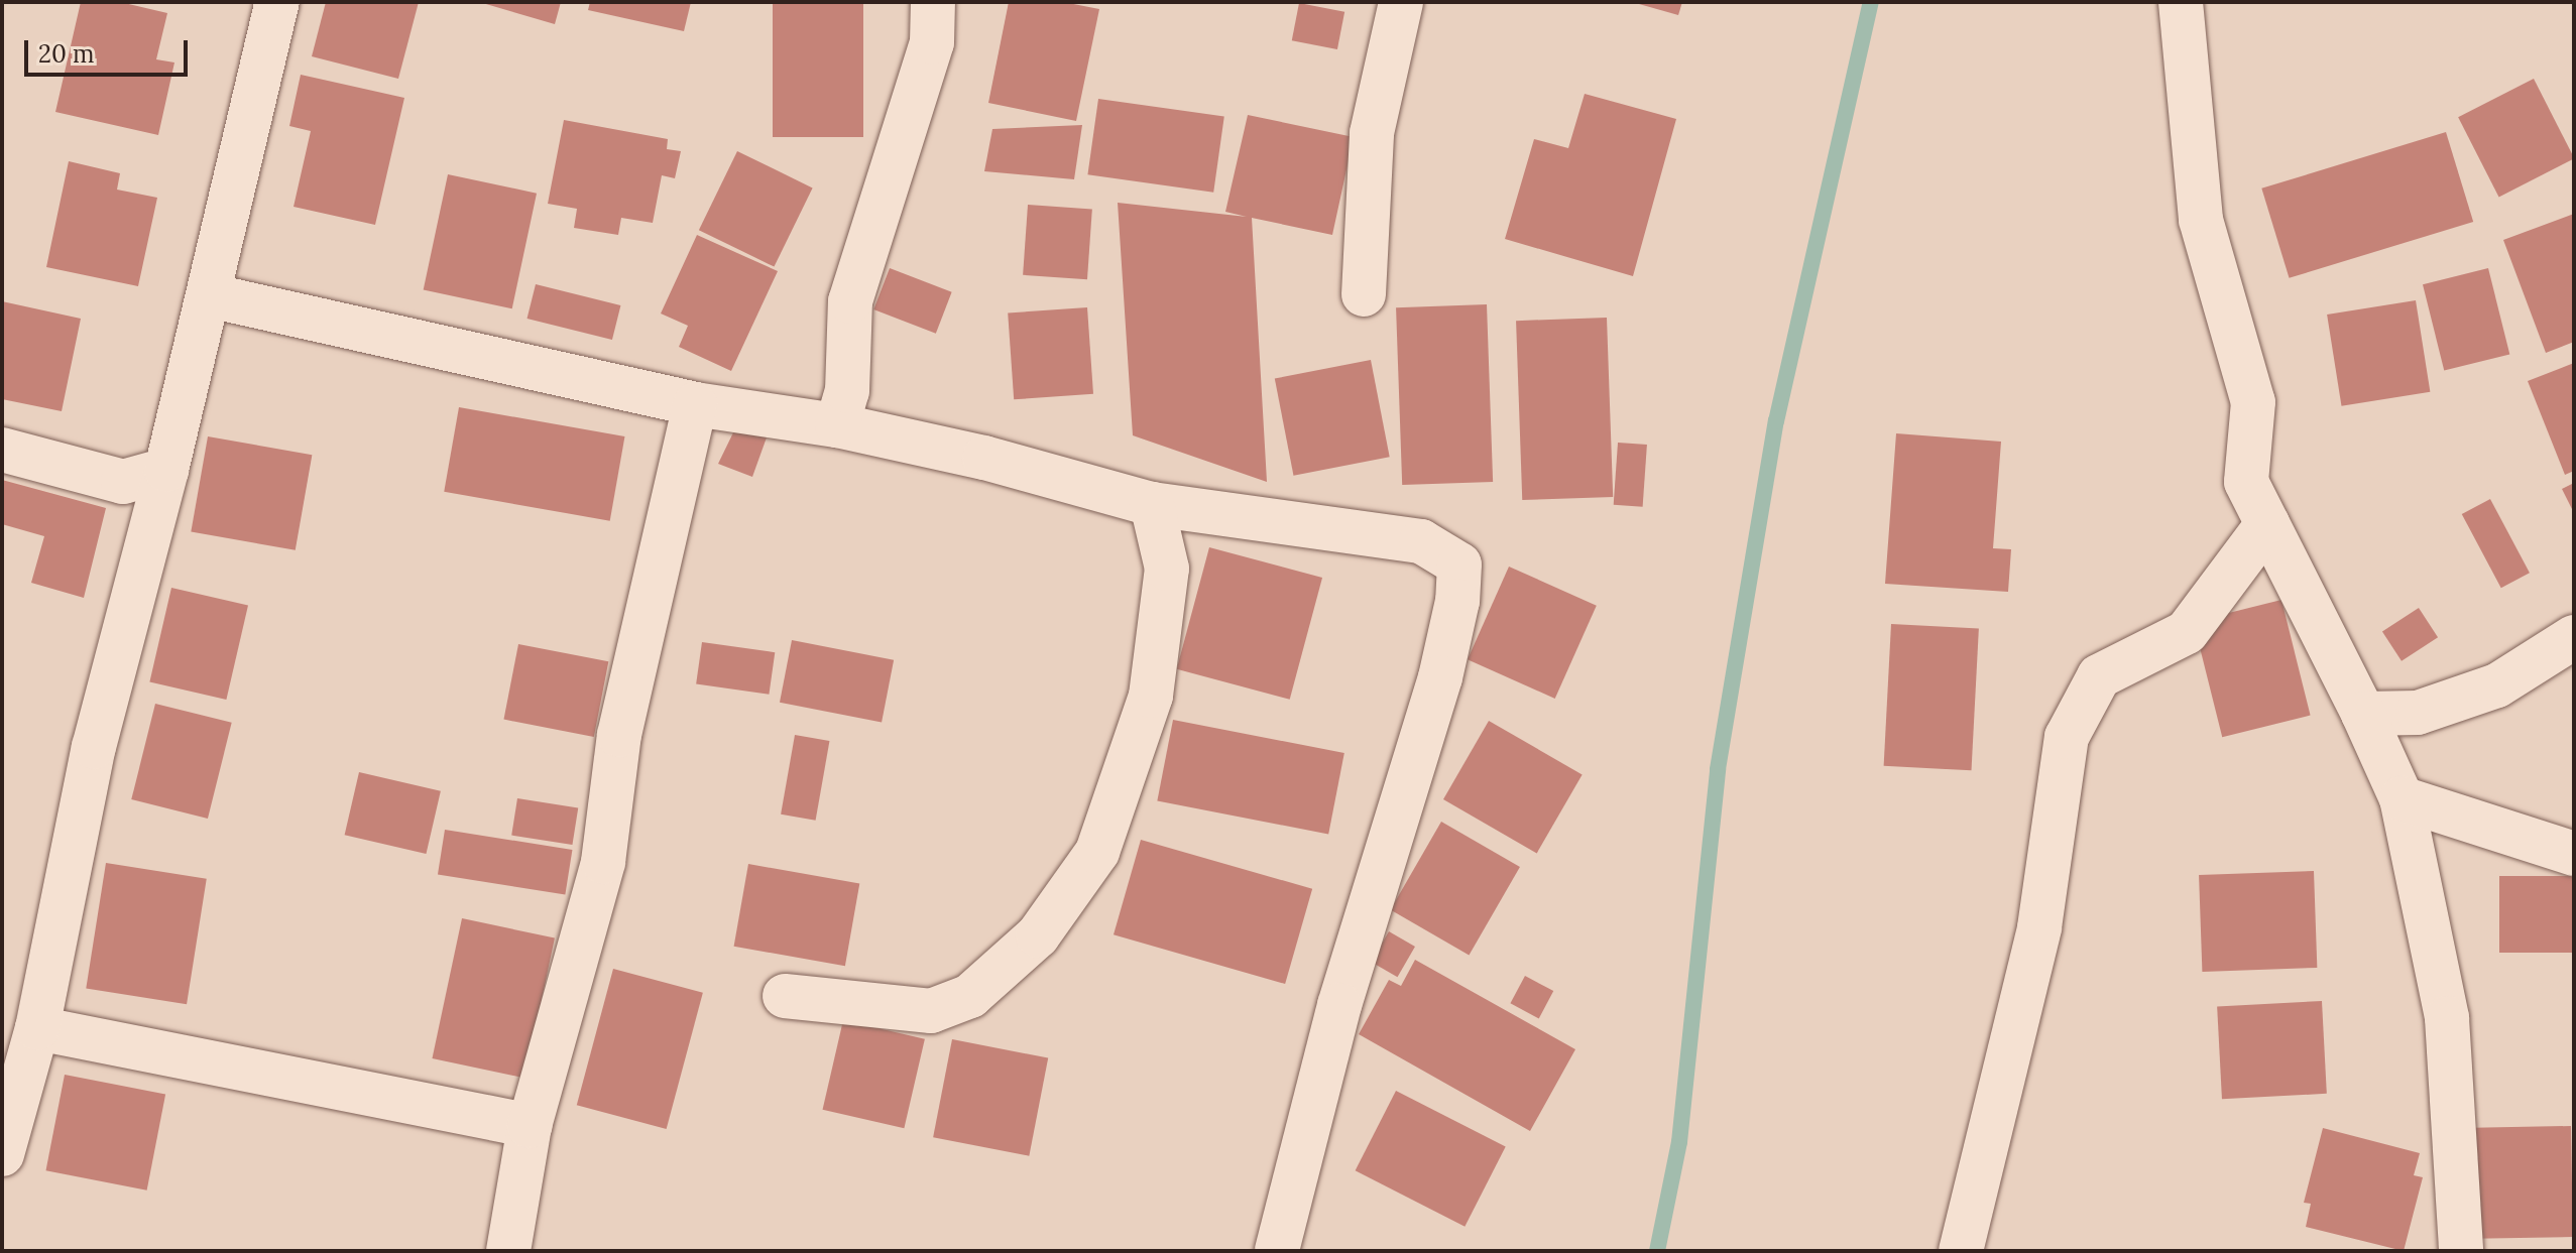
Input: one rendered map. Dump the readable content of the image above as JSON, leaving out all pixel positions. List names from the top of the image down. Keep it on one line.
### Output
{"scale_bar":"20 m"}
